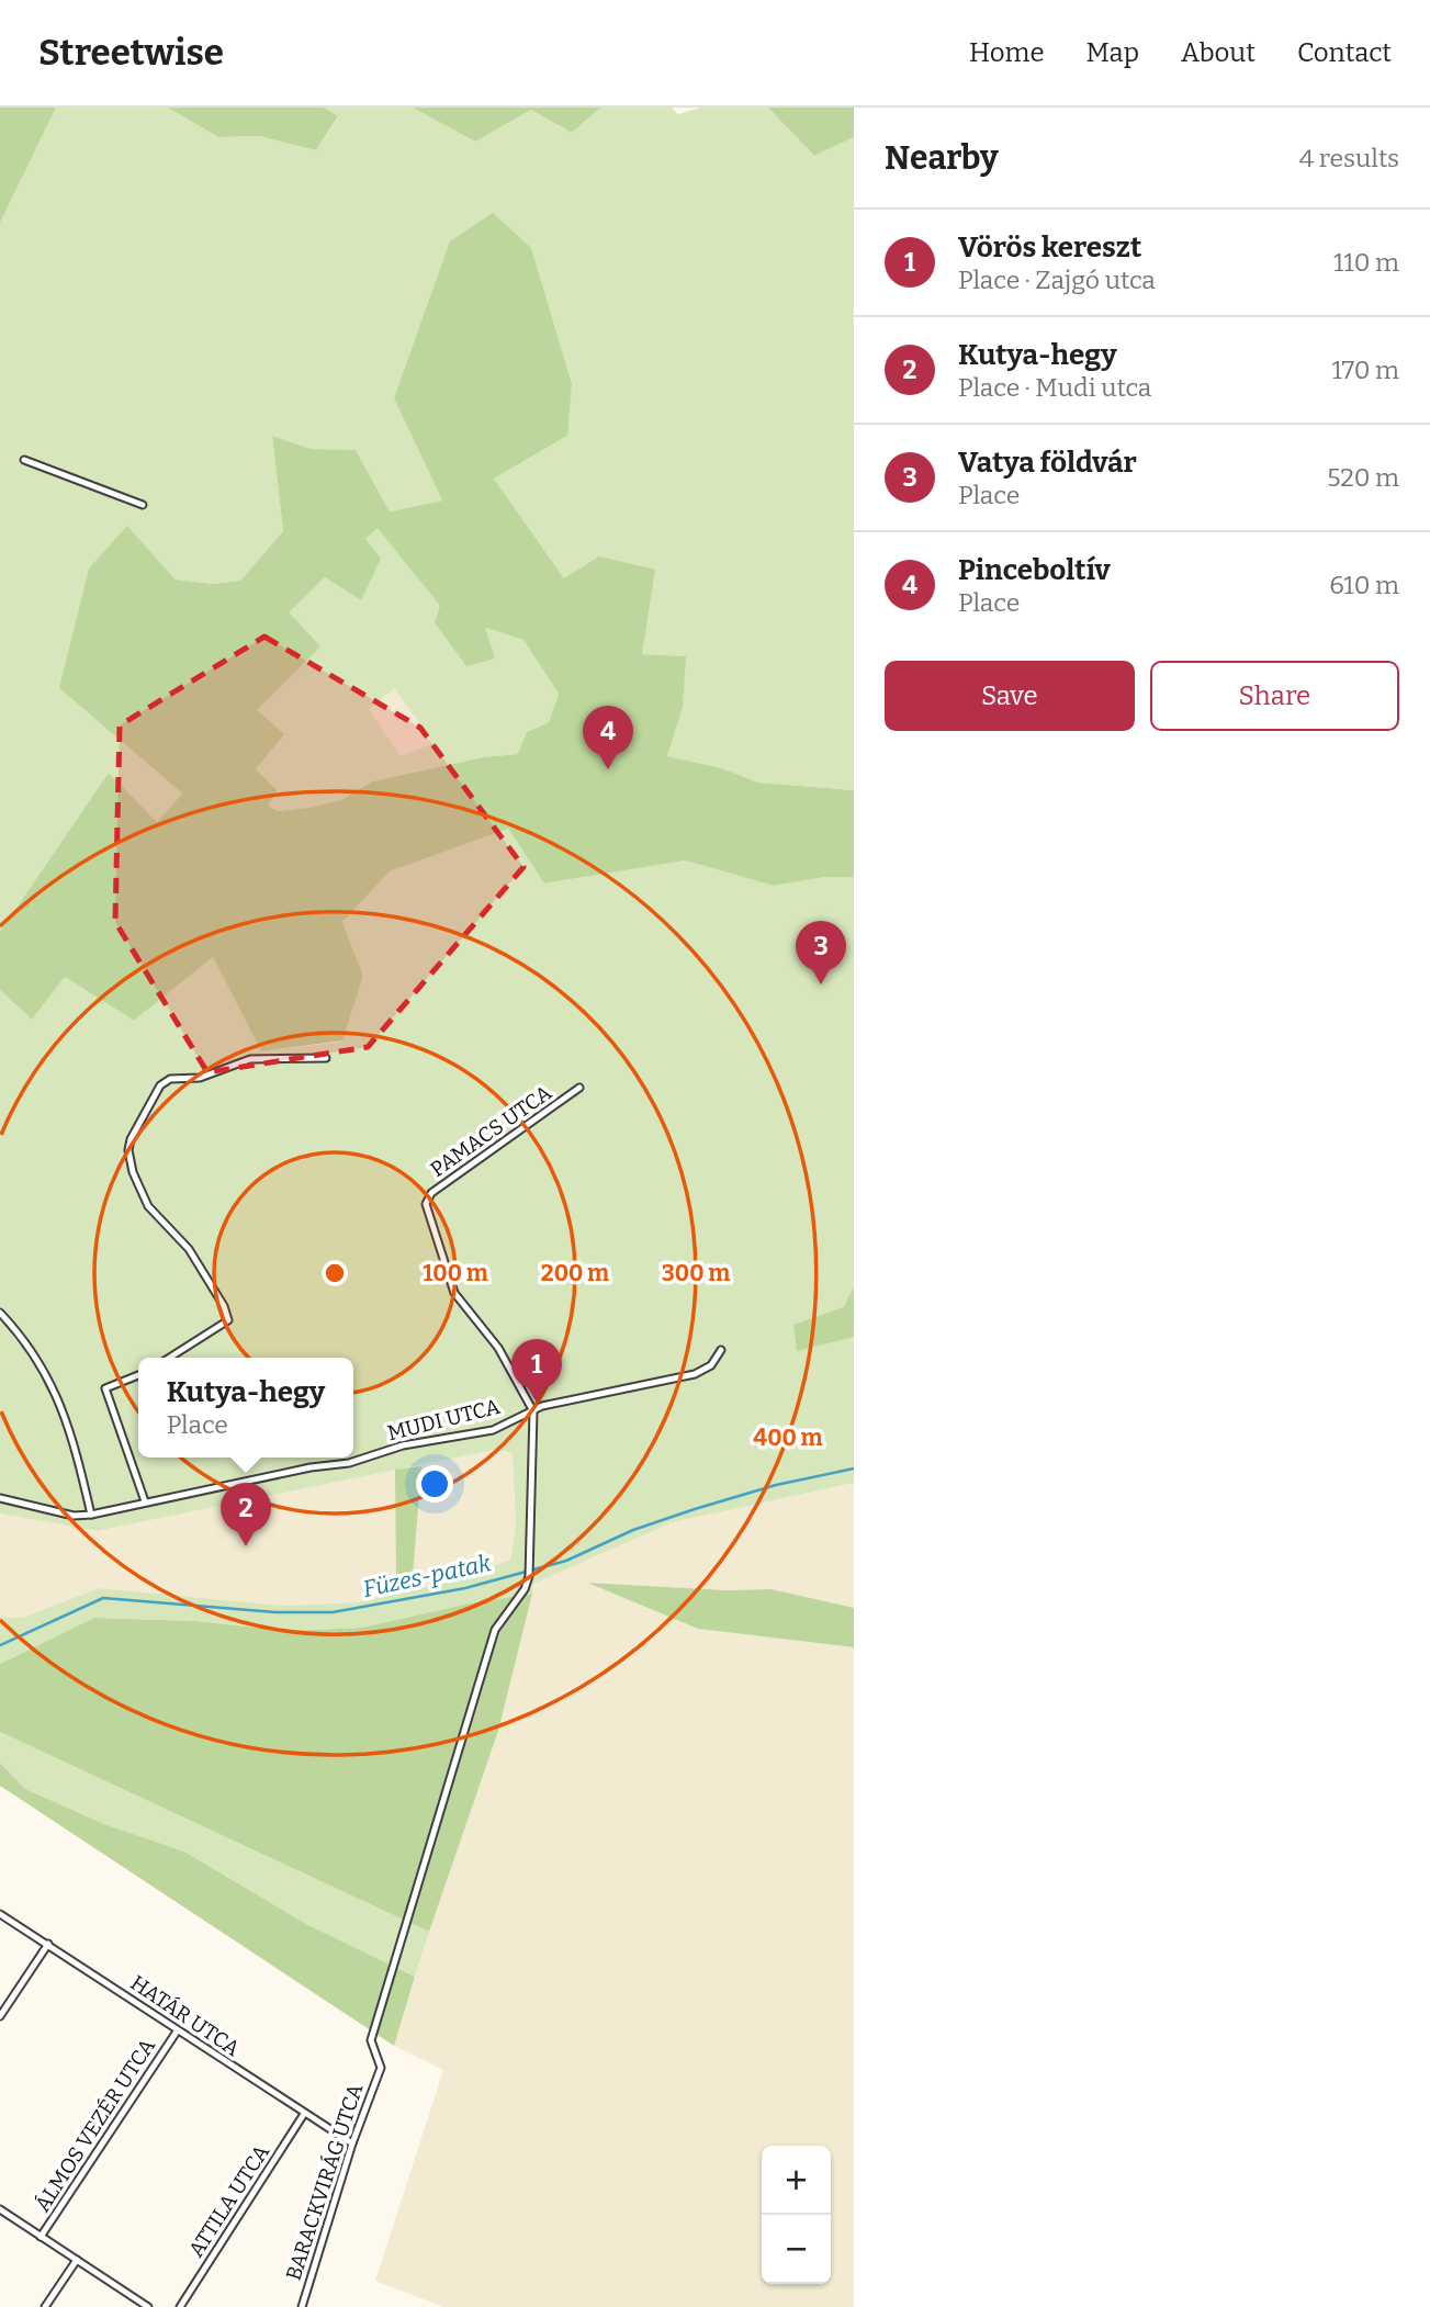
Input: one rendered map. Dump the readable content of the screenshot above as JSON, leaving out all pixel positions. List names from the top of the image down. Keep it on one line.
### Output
{"streets":{"street":["PAMACS UTCA","MUDI UTCA","HATÁR UTCA","ÁLMOS VEZÉR UTCA","BARACKVIRÁG UTCA","ATTILA UTCA"]},"crossings":[["PAMACS UTCA","MUDI UTCA"],["PAMACS UTCA","BARACKVIRÁG UTCA"],["MUDI UTCA","BARACKVIRÁG UTCA"],["HATÁR UTCA","ÁLMOS VEZÉR UTCA"],["HATÁR UTCA","BARACKVIRÁG UTCA"],["HATÁR UTCA","ATTILA UTCA"]],"water":["Füzes-patak"],"page":{"header":"Streetwise","nav":["Home","Map","About","Contact"],"heading":["Nearby","4 results"],"list":[{"mark":"1","name":"Vörös kereszt","note":"Place · Zajgó utca","value":"110 m"},{"mark":"2","name":"Kutya-hegy","note":"Place · Mudi utca","value":"170 m"},{"mark":"3","name":"Vatya földvár","note":"Place","value":"520 m"},{"mark":"4","name":"Pinceboltív","note":"Place","value":"610 m"}],"buttons":["Save","Share"],"pins":["4","3","1","2"],"popup":["Kutya-hegy","Place"],"map_buttons":["+","−"]},"rings":["100 m","200 m","300 m","400 m"]}
